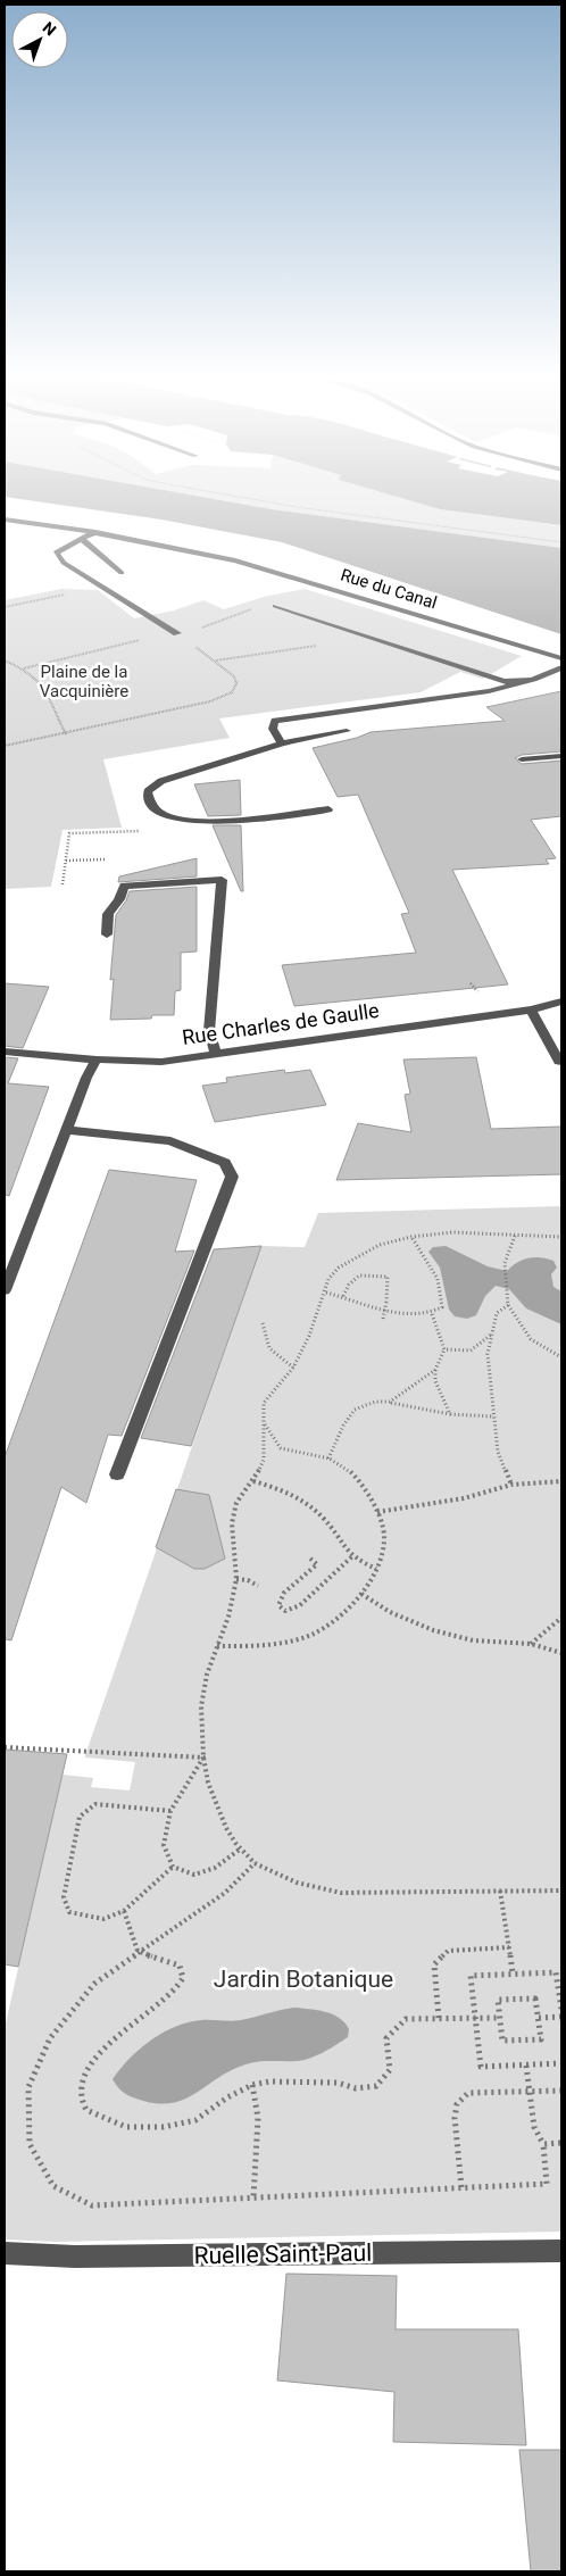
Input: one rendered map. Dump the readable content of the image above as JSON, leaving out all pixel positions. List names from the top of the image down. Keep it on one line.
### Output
{"streets":{"street":["Rue du Canal","Rue Charles de Gaulle","Ruelle Saint-Paul"]},"parks":["Plaine de la Vacquinière","Jardin Botanique"],"north":"top right"}
